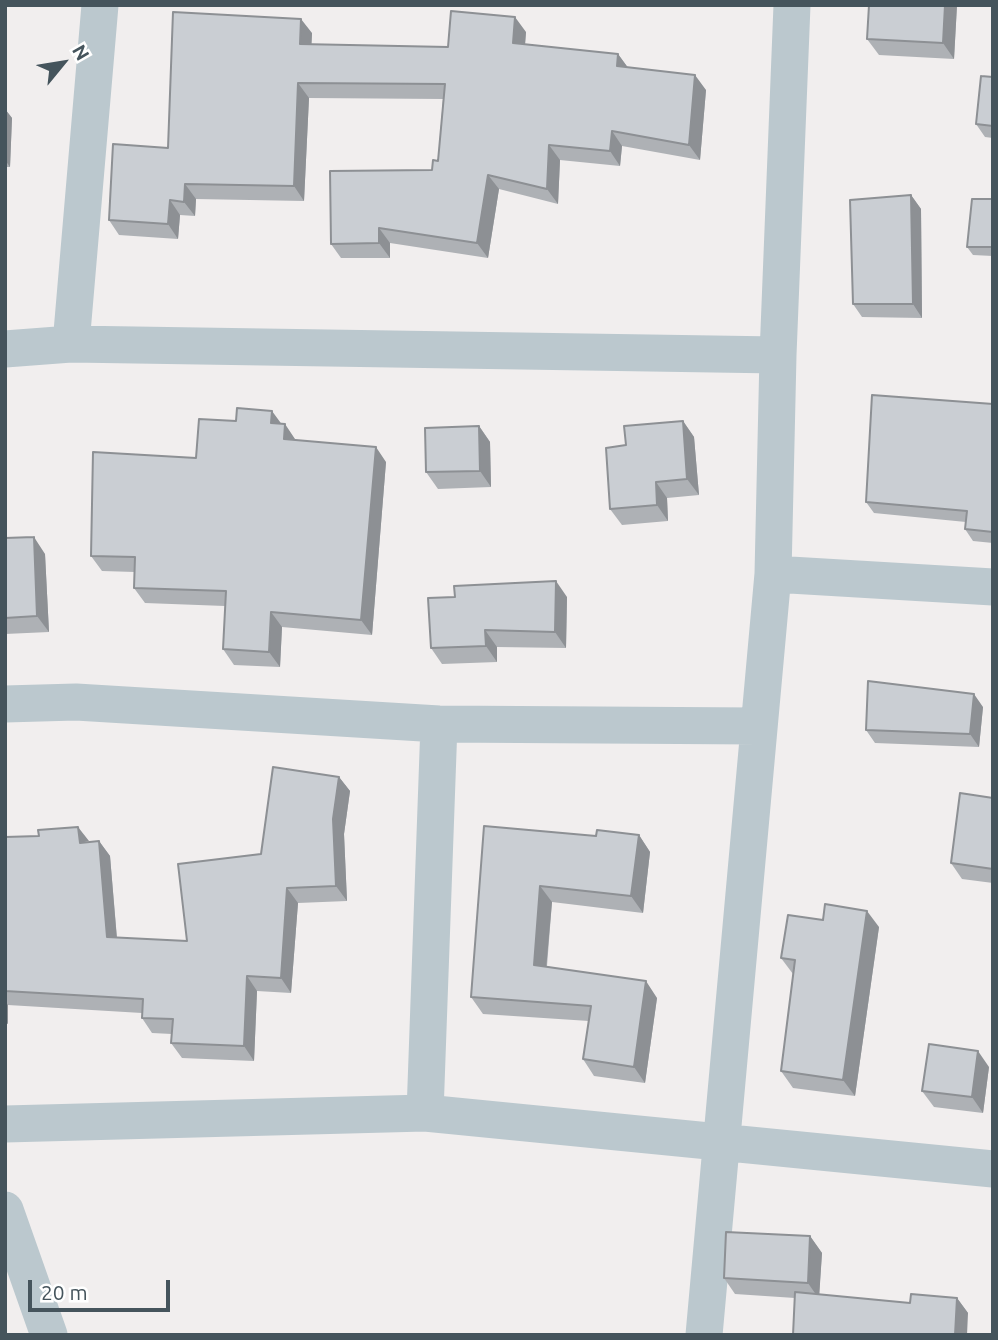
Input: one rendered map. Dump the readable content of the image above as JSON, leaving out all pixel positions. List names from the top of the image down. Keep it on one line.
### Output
{"scale_bar":"20 m","north":"top right"}
